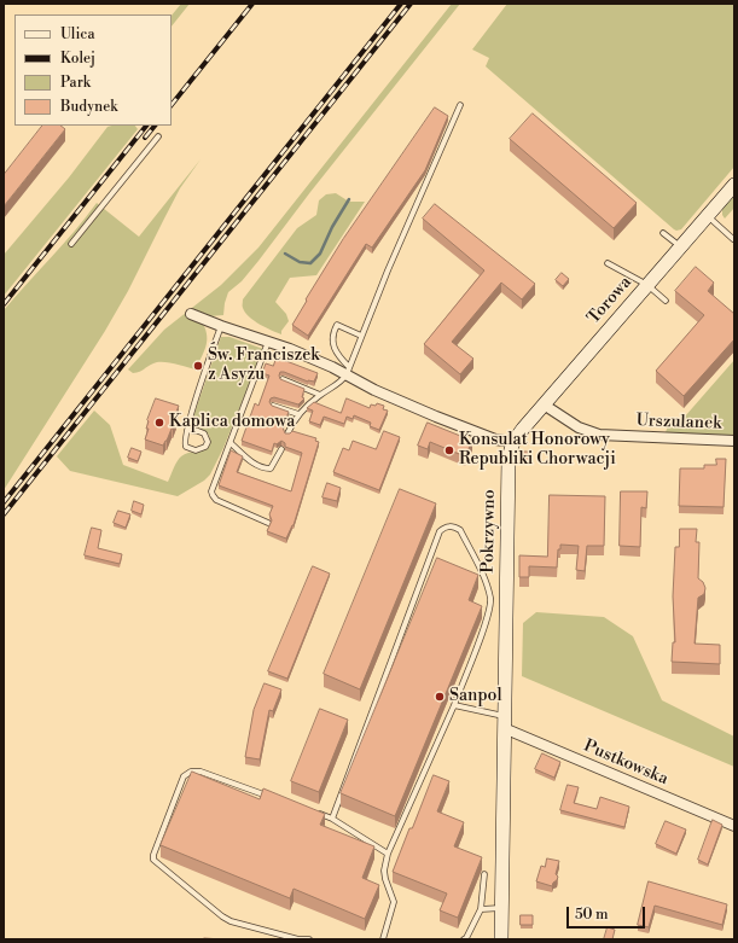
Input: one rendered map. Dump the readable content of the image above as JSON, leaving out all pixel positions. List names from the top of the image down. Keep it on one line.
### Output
{"streets":{"street":["Torowa","Urszulanek","Pokrzywno","Pustkowska"]},"crossings":[["Torowa","Urszulanek"],["Torowa","Pokrzywno"],["Pokrzywno","Pustkowska"]],"places":["Św. Franciszek z Asyżu","Kaplica domowa","Konsulat Honorowy Republiki Chorwacji","Sanpol"],"legend":["Ulica","Kolej","Park","Budynek"],"scale_bar":"50 m"}
